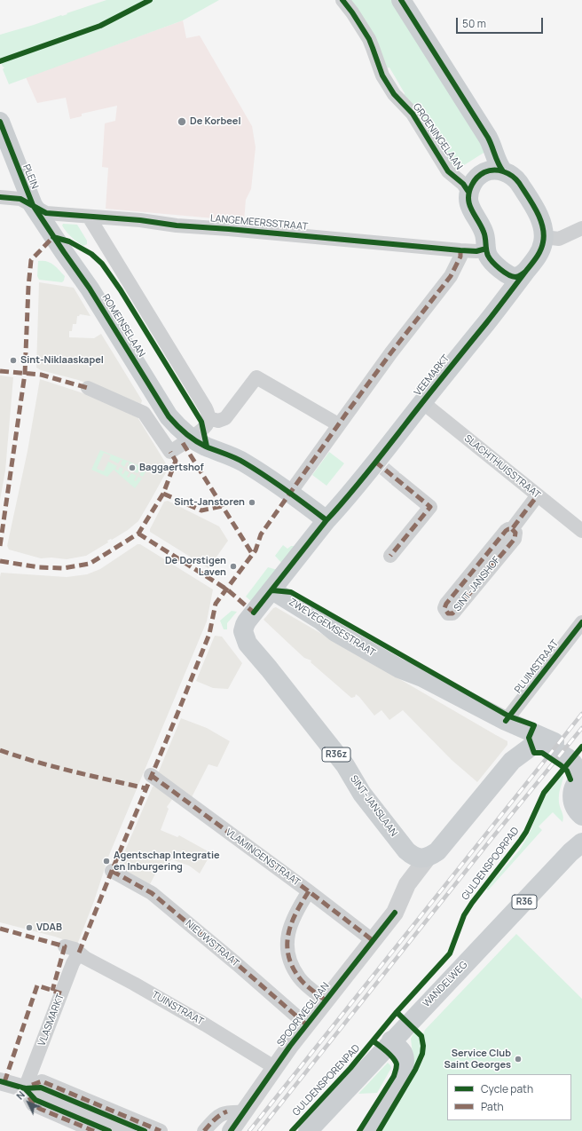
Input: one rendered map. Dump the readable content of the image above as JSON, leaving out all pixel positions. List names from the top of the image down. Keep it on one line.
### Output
{"streets":{"main road":["PLEIN","ROMEINSELAAN","VEEMARKT","ZWEVEGEMSESTRAAT","R36z","SINT-JANSLAAN","R36","WANDELWEG","SPOORWEGLAAN"],"street":["GROENINGELAAN","LANGEMEERSSTRAAT","SLACHTHUISSTRAAT","SINT-JANSHOF","PLUIMSTRAAT","VLAMINGENSTRAAT","NIEUWSTRAAT","TUINSTRAAT","VLASMARKT"],"cycle path":["GULDENSPOORPAD"]},"crossings":[["PLEIN","LANGEMEERSSTRAAT"],["PLEIN","ROMEINSELAAN"],["LANGEMEERSSTRAAT","ROMEINSELAAN"],["VEEMARKT","SLACHTHUISSTRAAT"],["VEEMARKT","ZWEVEGEMSESTRAAT"],["VEEMARKT","SINT-JANSLAAN"],["SLACHTHUISSTRAAT","SINT-JANSHOF"],["ZWEVEGEMSESTRAAT","PLUIMSTRAAT"],["ZWEVEGEMSESTRAAT","R36"],["ZWEVEGEMSESTRAAT","SPOORWEGLAAN"],["SINT-JANSLAAN","SPOORWEGLAAN"],["VLAMINGENSTRAAT","SPOORWEGLAAN"],["R36","WANDELWEG"],["NIEUWSTRAAT","SPOORWEGLAAN"],["TUINSTRAAT","SPOORWEGLAAN"],["TUINSTRAAT","VLASMARKT"]],"places":["De Korbeel","Sint-Niklaaskapel","Baggaertshof","Sint-Janstoren","De Dorstigen Laven","Agentschap Integratie en Inburgering","VDAB","Service Club Saint Georges"],"legend":["Cycle path","Path"],"scale_bar":"50 m","north":"top left"}
